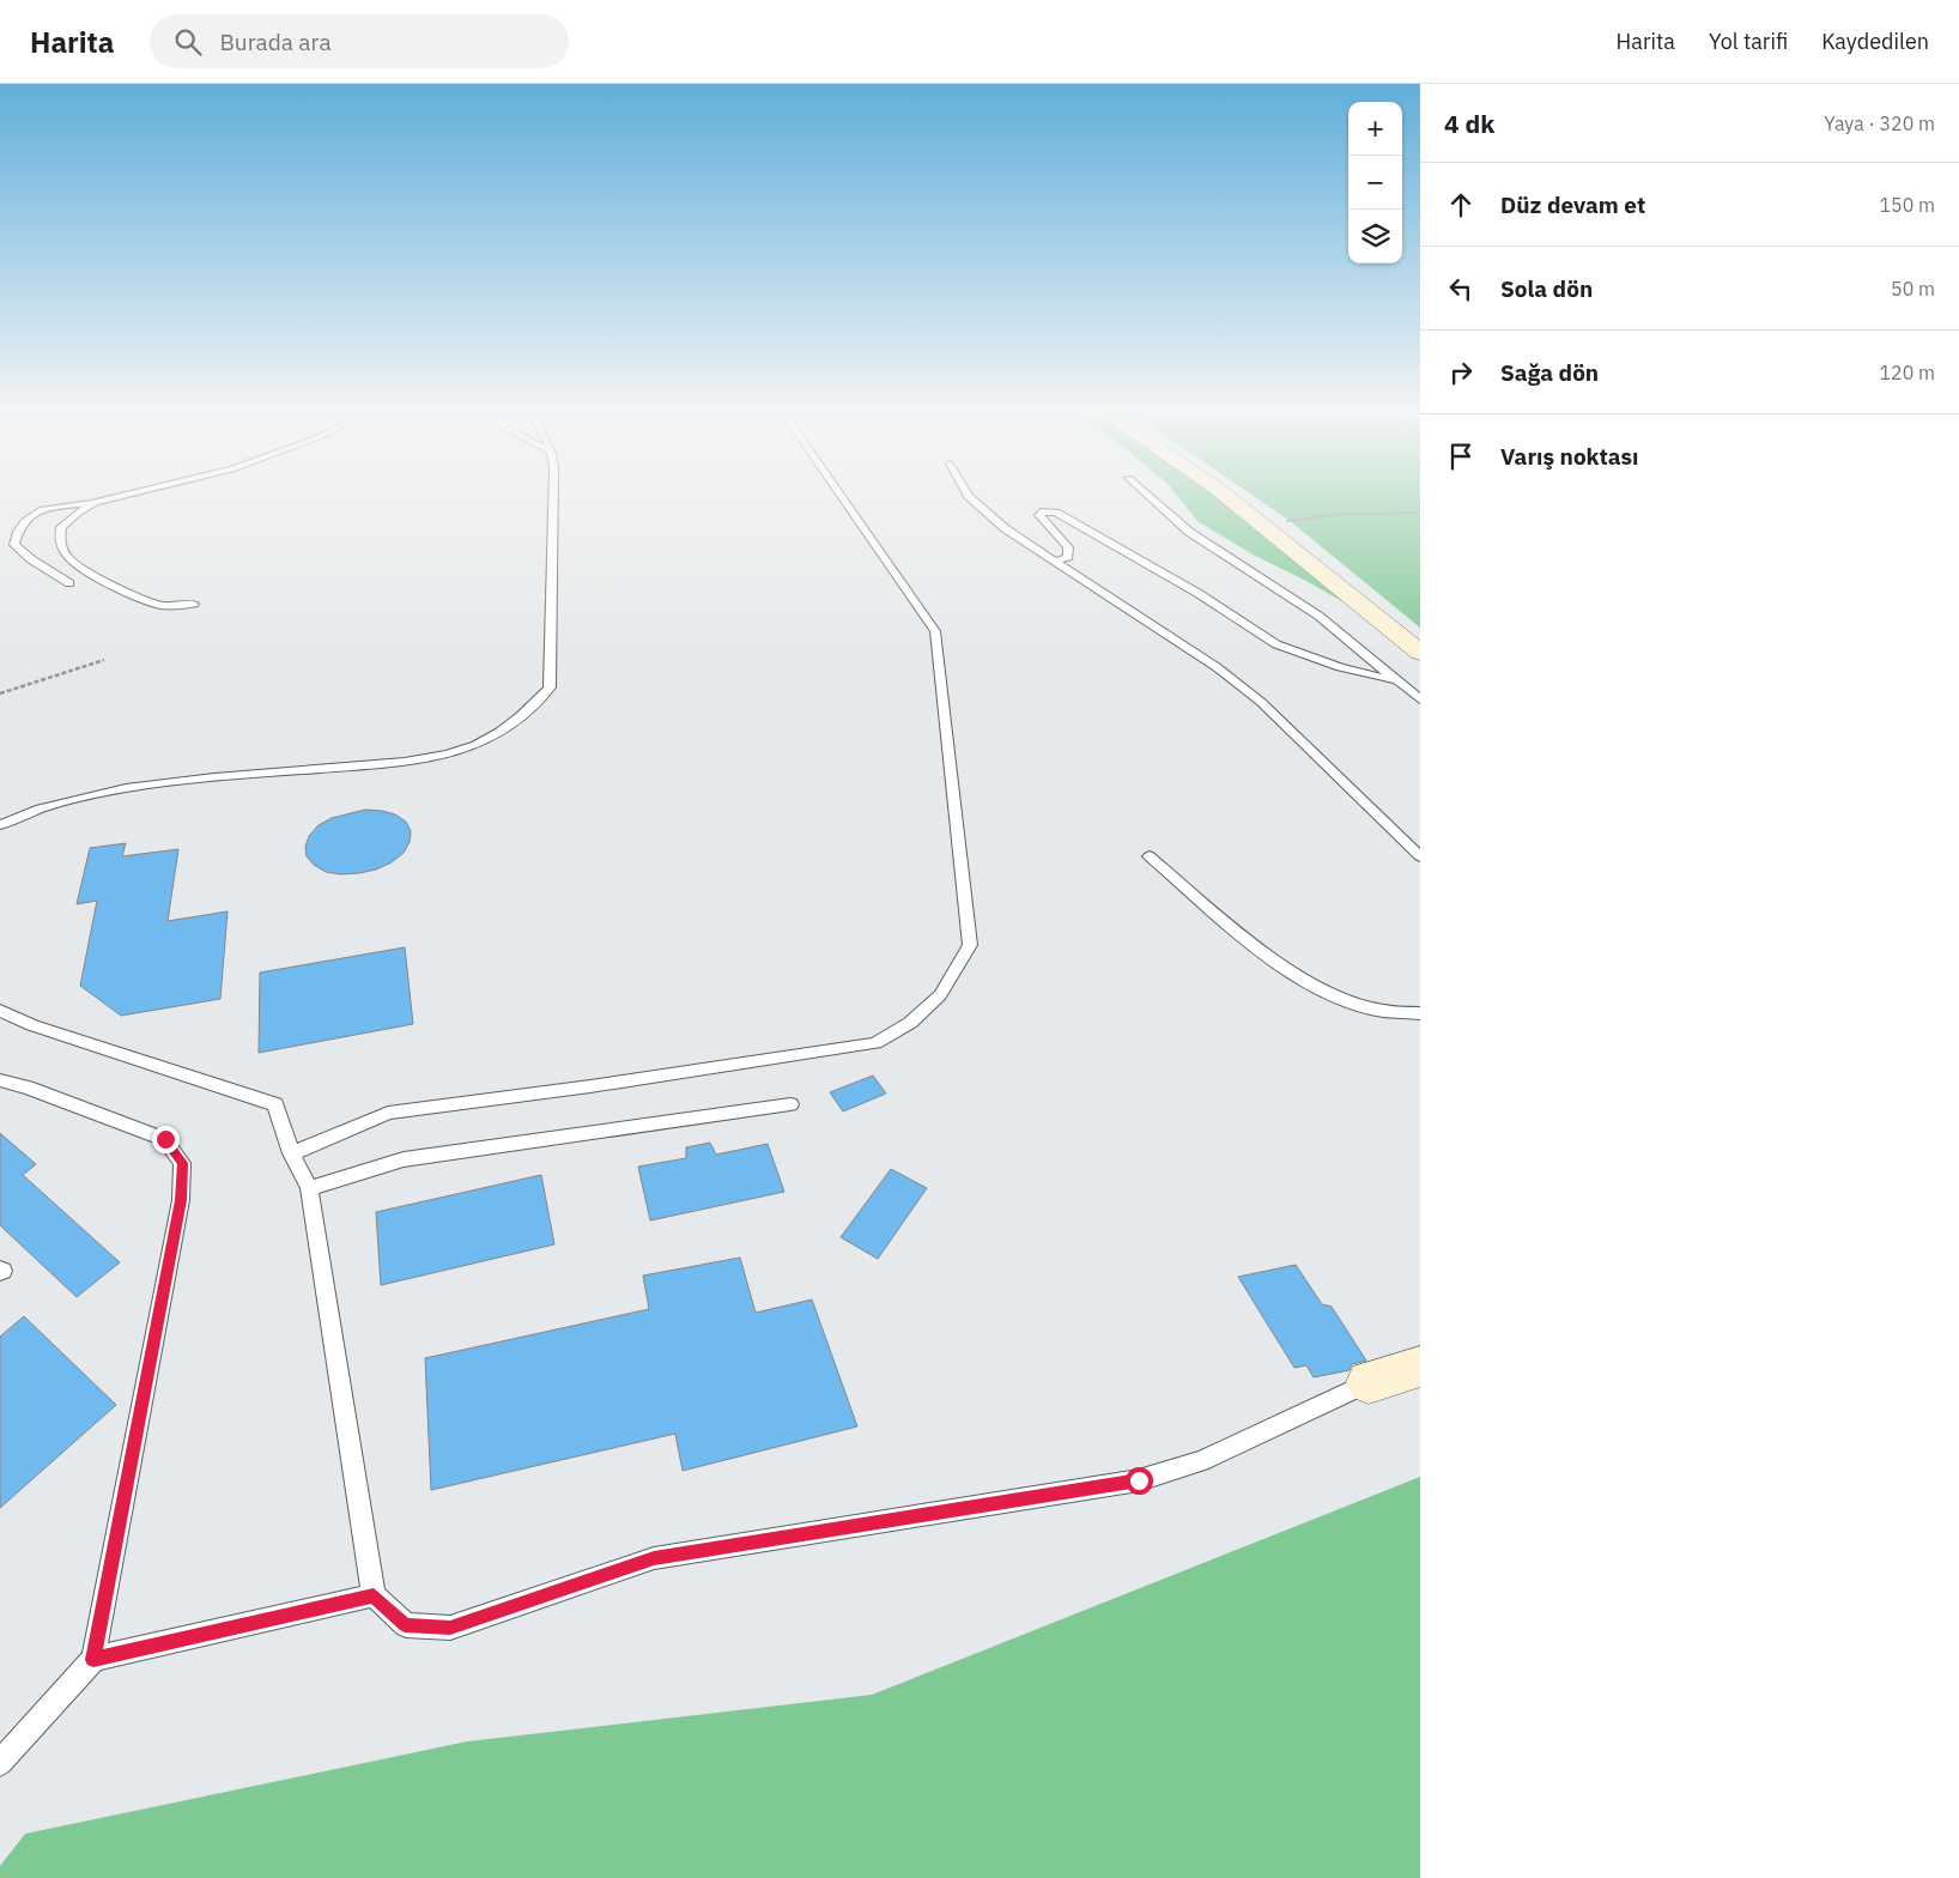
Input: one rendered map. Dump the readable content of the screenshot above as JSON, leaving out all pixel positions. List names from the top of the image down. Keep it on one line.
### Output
{"page":{"header":"Harita","search":"Burada ara","nav":["Harita","Yol tarifi","Kaydedilen"],"heading":["4 dk","Yaya · 320 m"],"map_buttons":["+","−"],"list":[["Düz devam et","150 m"],["Sola dön","50 m"],["Sağa dön","120 m"],"Varış noktası"]}}
